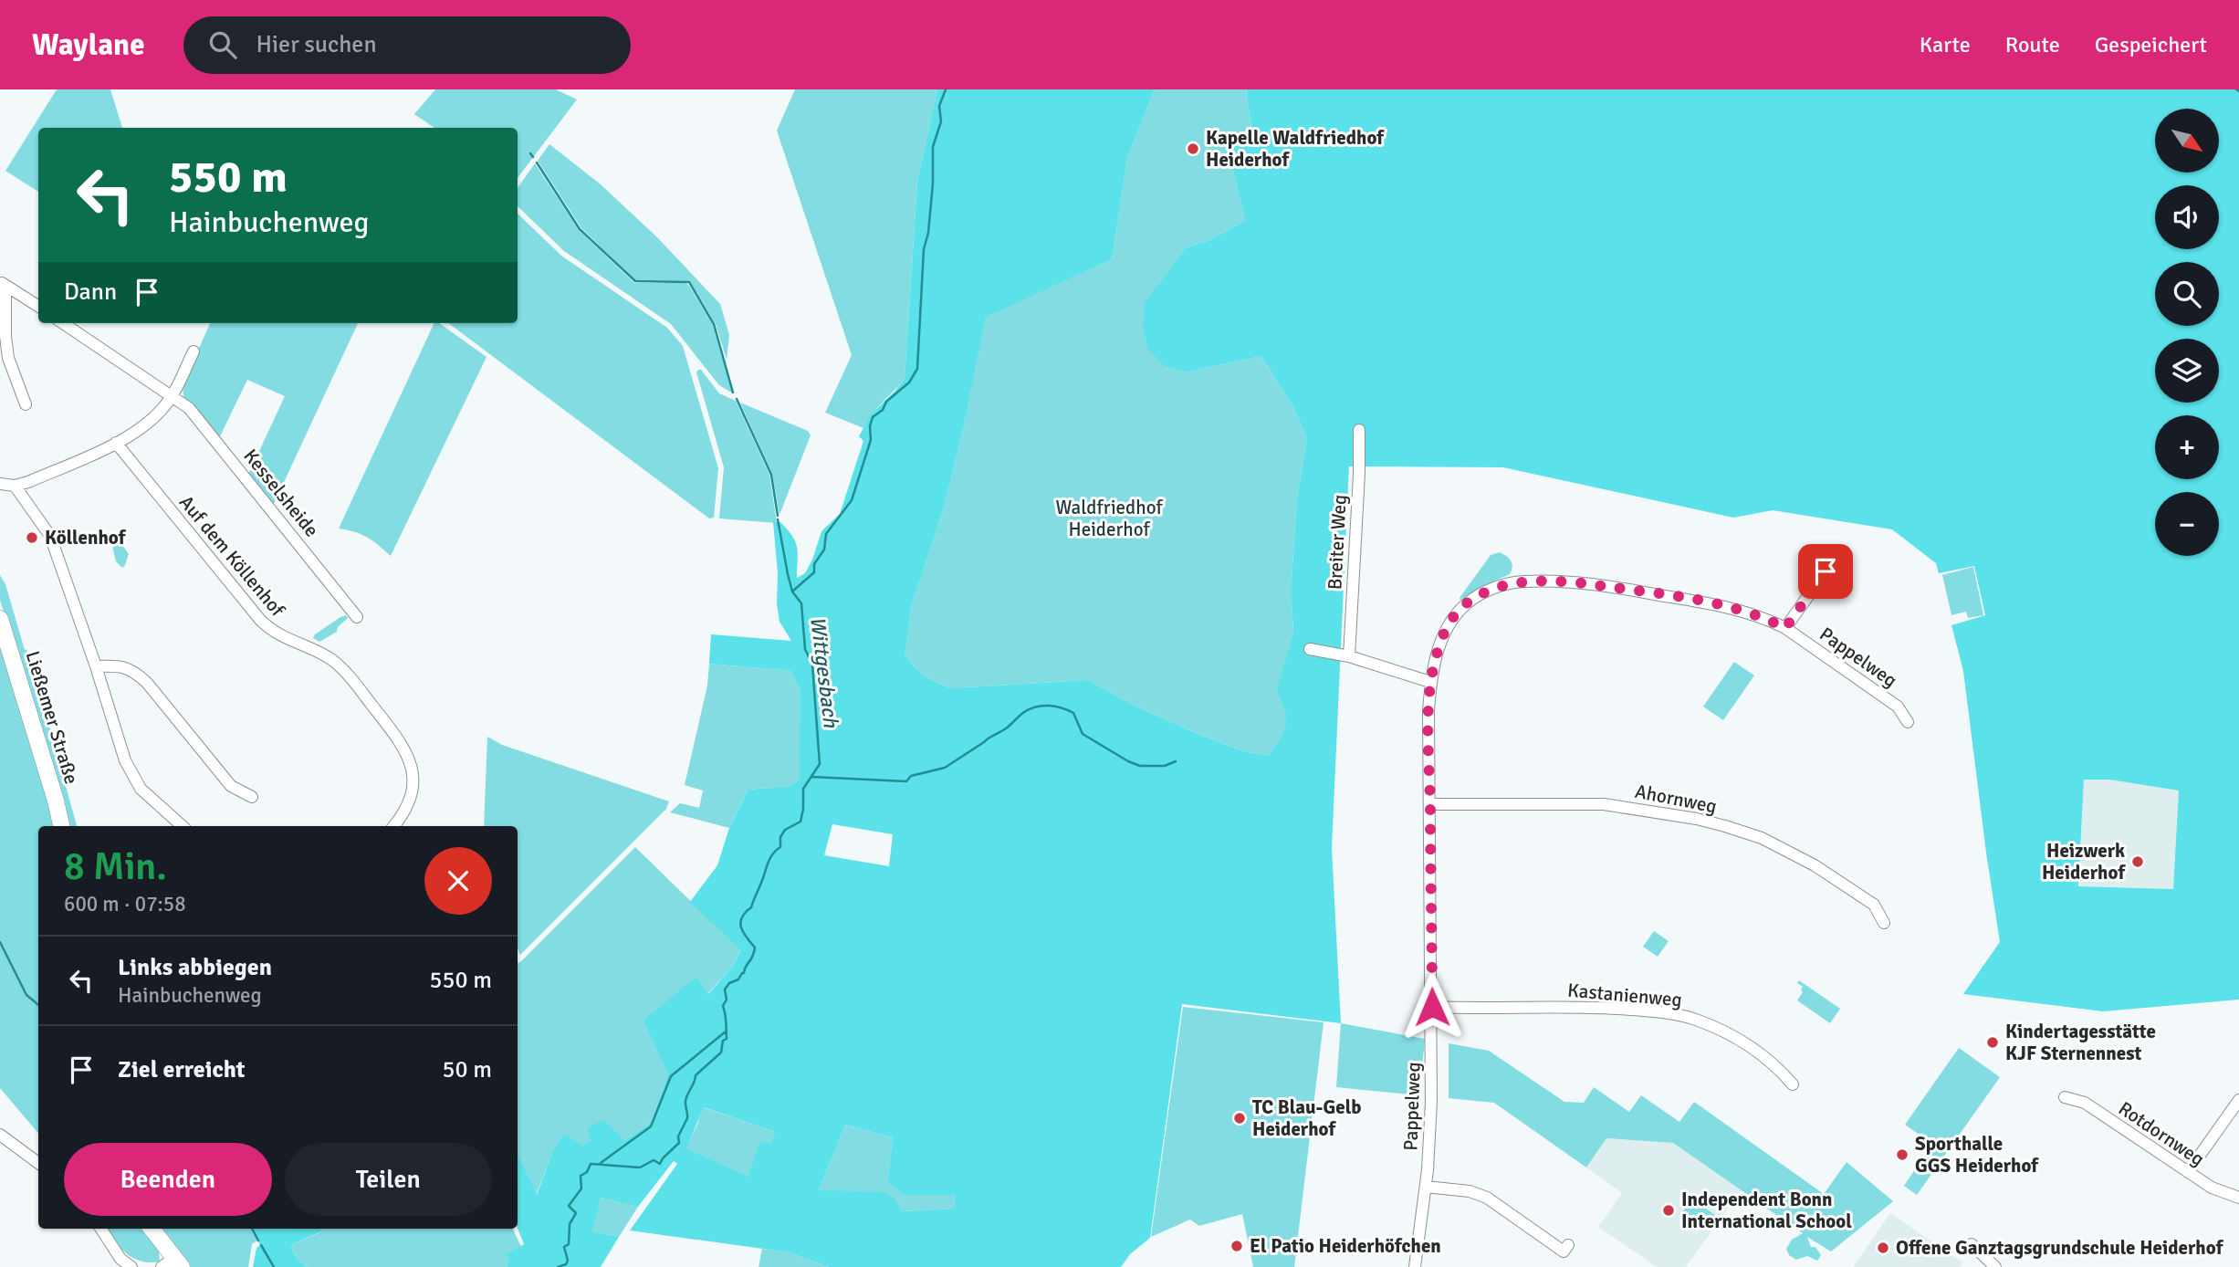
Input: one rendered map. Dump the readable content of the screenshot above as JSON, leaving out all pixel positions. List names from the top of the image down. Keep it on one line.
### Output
{"streets":{"street":["Kesselsheide","Breiter Weg","Auf dem Köllenhof","Pappelweg","Ließemer Straße","Ahornweg","Kastanienweg","Rotdornweg"]},"crossings":[["Pappelweg","Ahornweg"],["Pappelweg","Kastanienweg"]],"water":["Wittgesbach"],"parks":["Waldfriedhof Heiderhof"],"places":["Kapelle Waldfriedhof Heiderhof","Köllenhof","Heizwerk Heiderhof","Kindertagesstätte KJF Sternennest","TC Blau-Gelb Heiderhof","Sporthalle GGS Heiderhof","Independent Bonn International School","El Patio Heiderhöfchen","Offene Ganztagsgrundschule Heiderhof"],"north":"bottom right","page":{"header":"Waylane","search":"Hier suchen","nav":["Karte","Route","Gespeichert"],"map_buttons":["+","−"],"turn":["550 m","Hainbuchenweg"],"then":"Dann","heading":["8 Min.","600 m · 07:58"],"list":[{"name":"Links abbiegen","note":"Hainbuchenweg","value":"550 m"},{"name":"Ziel erreicht","value":"50 m"}],"buttons":["Beenden","Teilen"]}}
